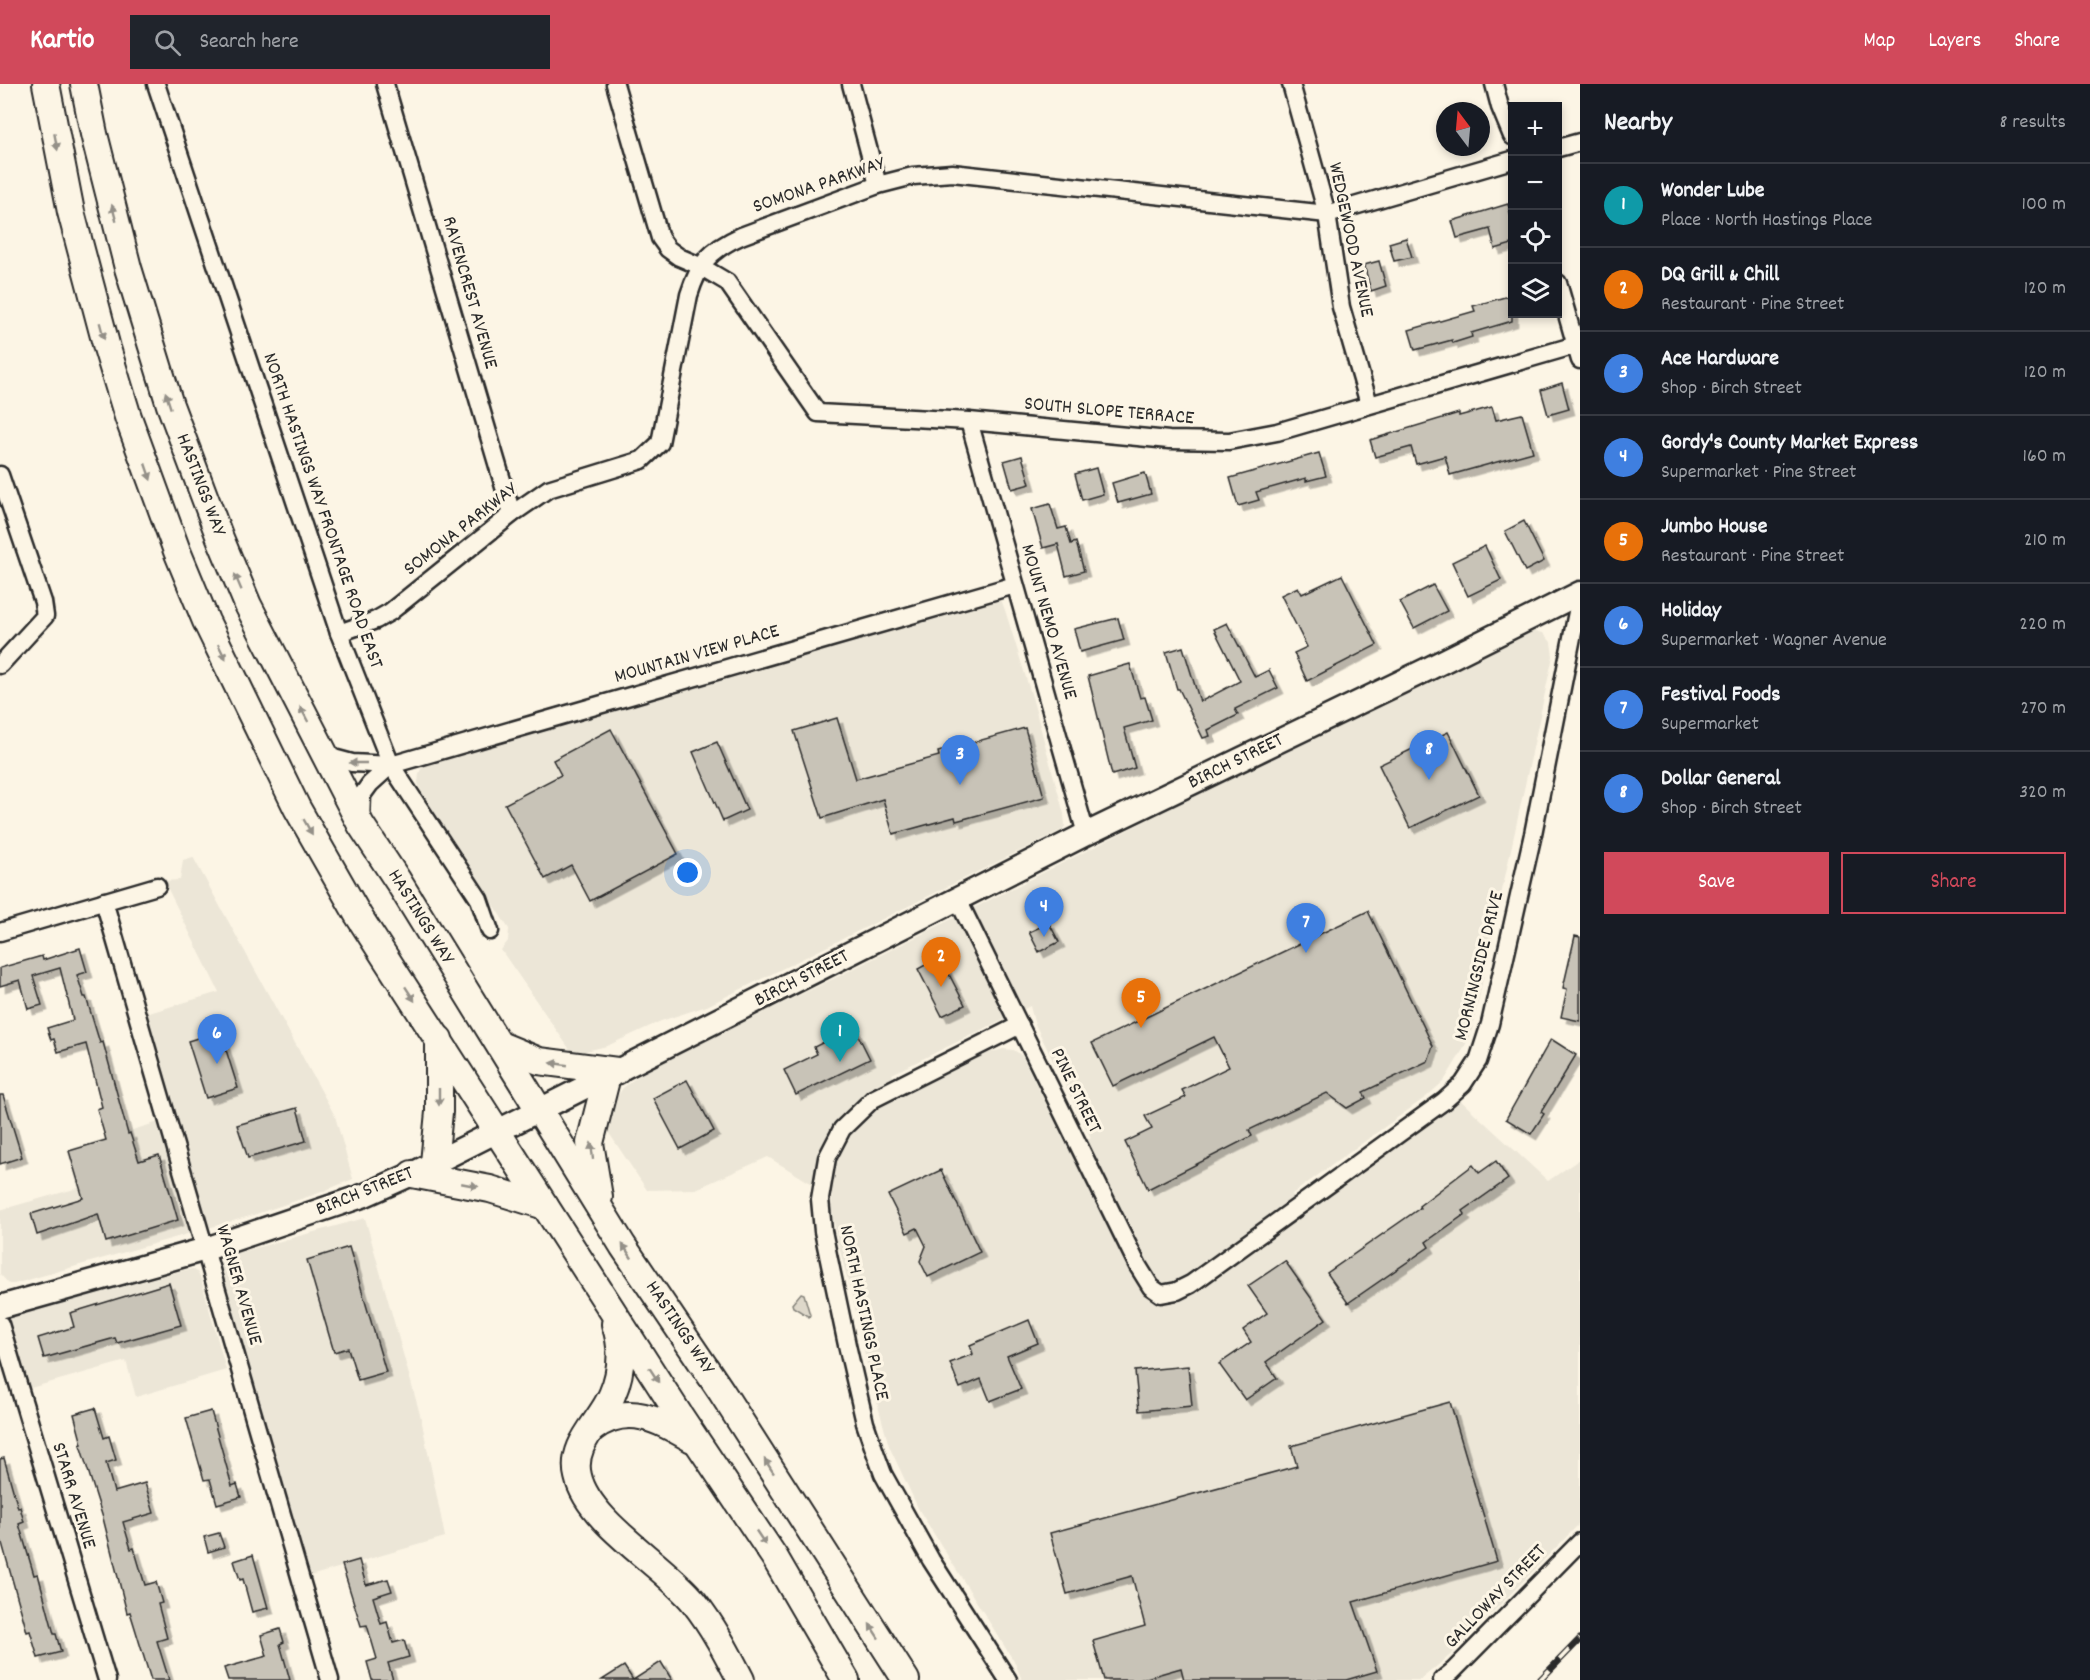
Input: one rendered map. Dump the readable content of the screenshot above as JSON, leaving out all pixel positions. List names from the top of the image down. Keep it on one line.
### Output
{"streets":{"main road":["HASTINGS WAY","BIRCH STREET"],"street":["SOMONA PARKWAY","WEDGEWOOD AVENUE","RAVENCREST AVENUE","SOUTH SLOPE TERRACE","NORTH HASTINGS WAY FRONTAGE ROAD EAST","MOUNT NEMO AVENUE","MOUNTAIN VIEW PLACE","MORNINGSIDE DRIVE","PINE STREET","WAGNER AVENUE","NORTH HASTINGS PLACE","STARR AVENUE","GALLOWAY STREET"]},"crossings":[["SOMONA PARKWAY","WEDGEWOOD AVENUE"],["SOMONA PARKWAY","RAVENCREST AVENUE"],["SOMONA PARKWAY","SOUTH SLOPE TERRACE"],["SOMONA PARKWAY","NORTH HASTINGS WAY FRONTAGE ROAD EAST"],["WEDGEWOOD AVENUE","SOUTH SLOPE TERRACE"],["SOUTH SLOPE TERRACE","MOUNT NEMO AVENUE"],["HASTINGS WAY","MOUNTAIN VIEW PLACE"],["HASTINGS WAY","BIRCH STREET"],["NORTH HASTINGS WAY FRONTAGE ROAD EAST","MOUNTAIN VIEW PLACE"],["MOUNT NEMO AVENUE","MOUNTAIN VIEW PLACE"],["MOUNT NEMO AVENUE","BIRCH STREET"],["BIRCH STREET","MORNINGSIDE DRIVE"],["BIRCH STREET","PINE STREET"],["BIRCH STREET","WAGNER AVENUE"],["MORNINGSIDE DRIVE","PINE STREET"],["PINE STREET","NORTH HASTINGS PLACE"]],"north":"top","page":{"header":"Kartio","search":"Search here","nav":["Map","Layers","Share"],"heading":["Nearby","8 results"],"map_buttons":["+","−"],"list":[{"mark":"1","name":"Wonder Lube","note":"Place · North Hastings Place","value":"100 m"},{"mark":"2","name":"DQ Grill & Chill","note":"Restaurant · Pine Street","value":"120 m"},{"mark":"3","name":"Ace Hardware","note":"Shop · Birch Street","value":"120 m"},{"mark":"4","name":"Gordy's County Market Express","note":"Supermarket · Pine Street","value":"160 m"},{"mark":"5","name":"Jumbo House","note":"Restaurant · Pine Street","value":"210 m"},{"mark":"6","name":"Holiday","note":"Supermarket · Wagner Avenue","value":"220 m"},{"mark":"7","name":"Festival Foods","note":"Supermarket","value":"270 m"},{"mark":"8","name":"Dollar General","note":"Shop · Birch Street","value":"320 m"}],"pins":["8","3","4","7","2","5","1","6"],"buttons":["Save","Share"]}}
